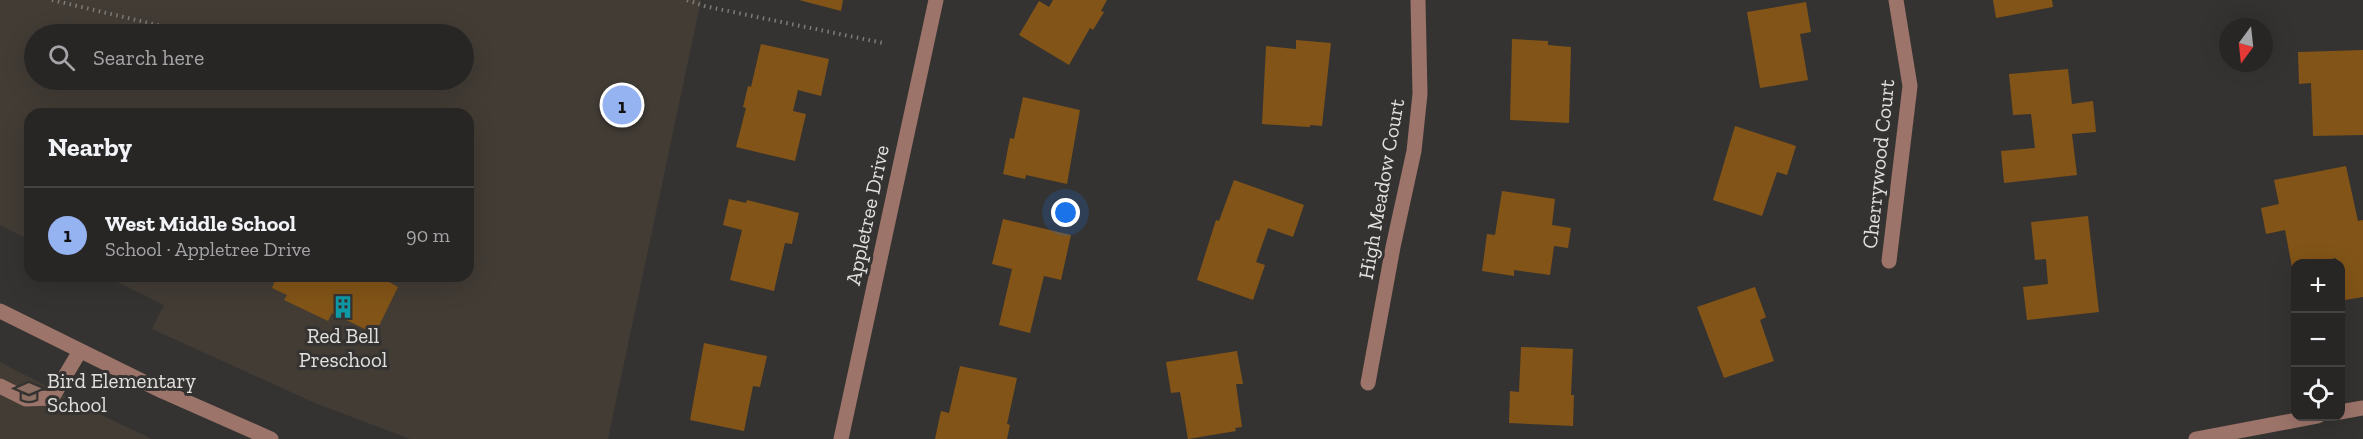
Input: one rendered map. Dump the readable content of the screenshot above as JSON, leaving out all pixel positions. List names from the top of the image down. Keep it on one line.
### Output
{"streets":{"street":["Cherrywood Court","High Meadow Court","Appletree Drive"]},"places":{"building":["Red Bell Preschool"],"school or university":["Bird Elementary School"]},"north":"bottom","page":{"search":"Search here","pins":"1","heading":"Nearby","list":[{"mark":"1","name":"West Middle School","note":"School · Appletree Drive","value":"90 m"}],"map_buttons":["+","−"]}}
